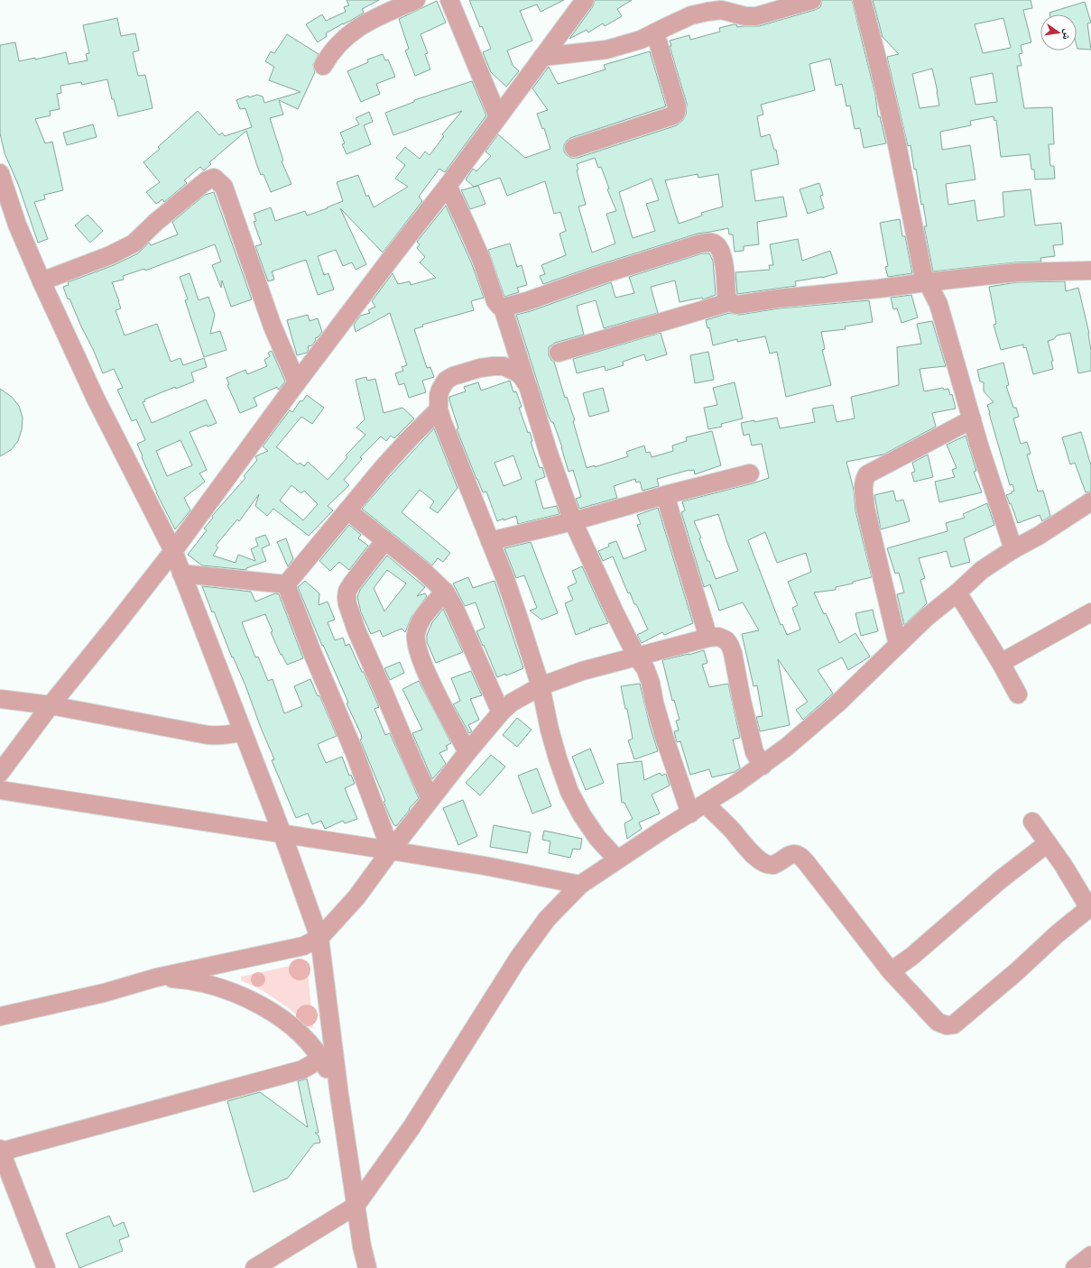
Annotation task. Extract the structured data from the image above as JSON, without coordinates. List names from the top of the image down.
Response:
{
  "north": "right"
}
